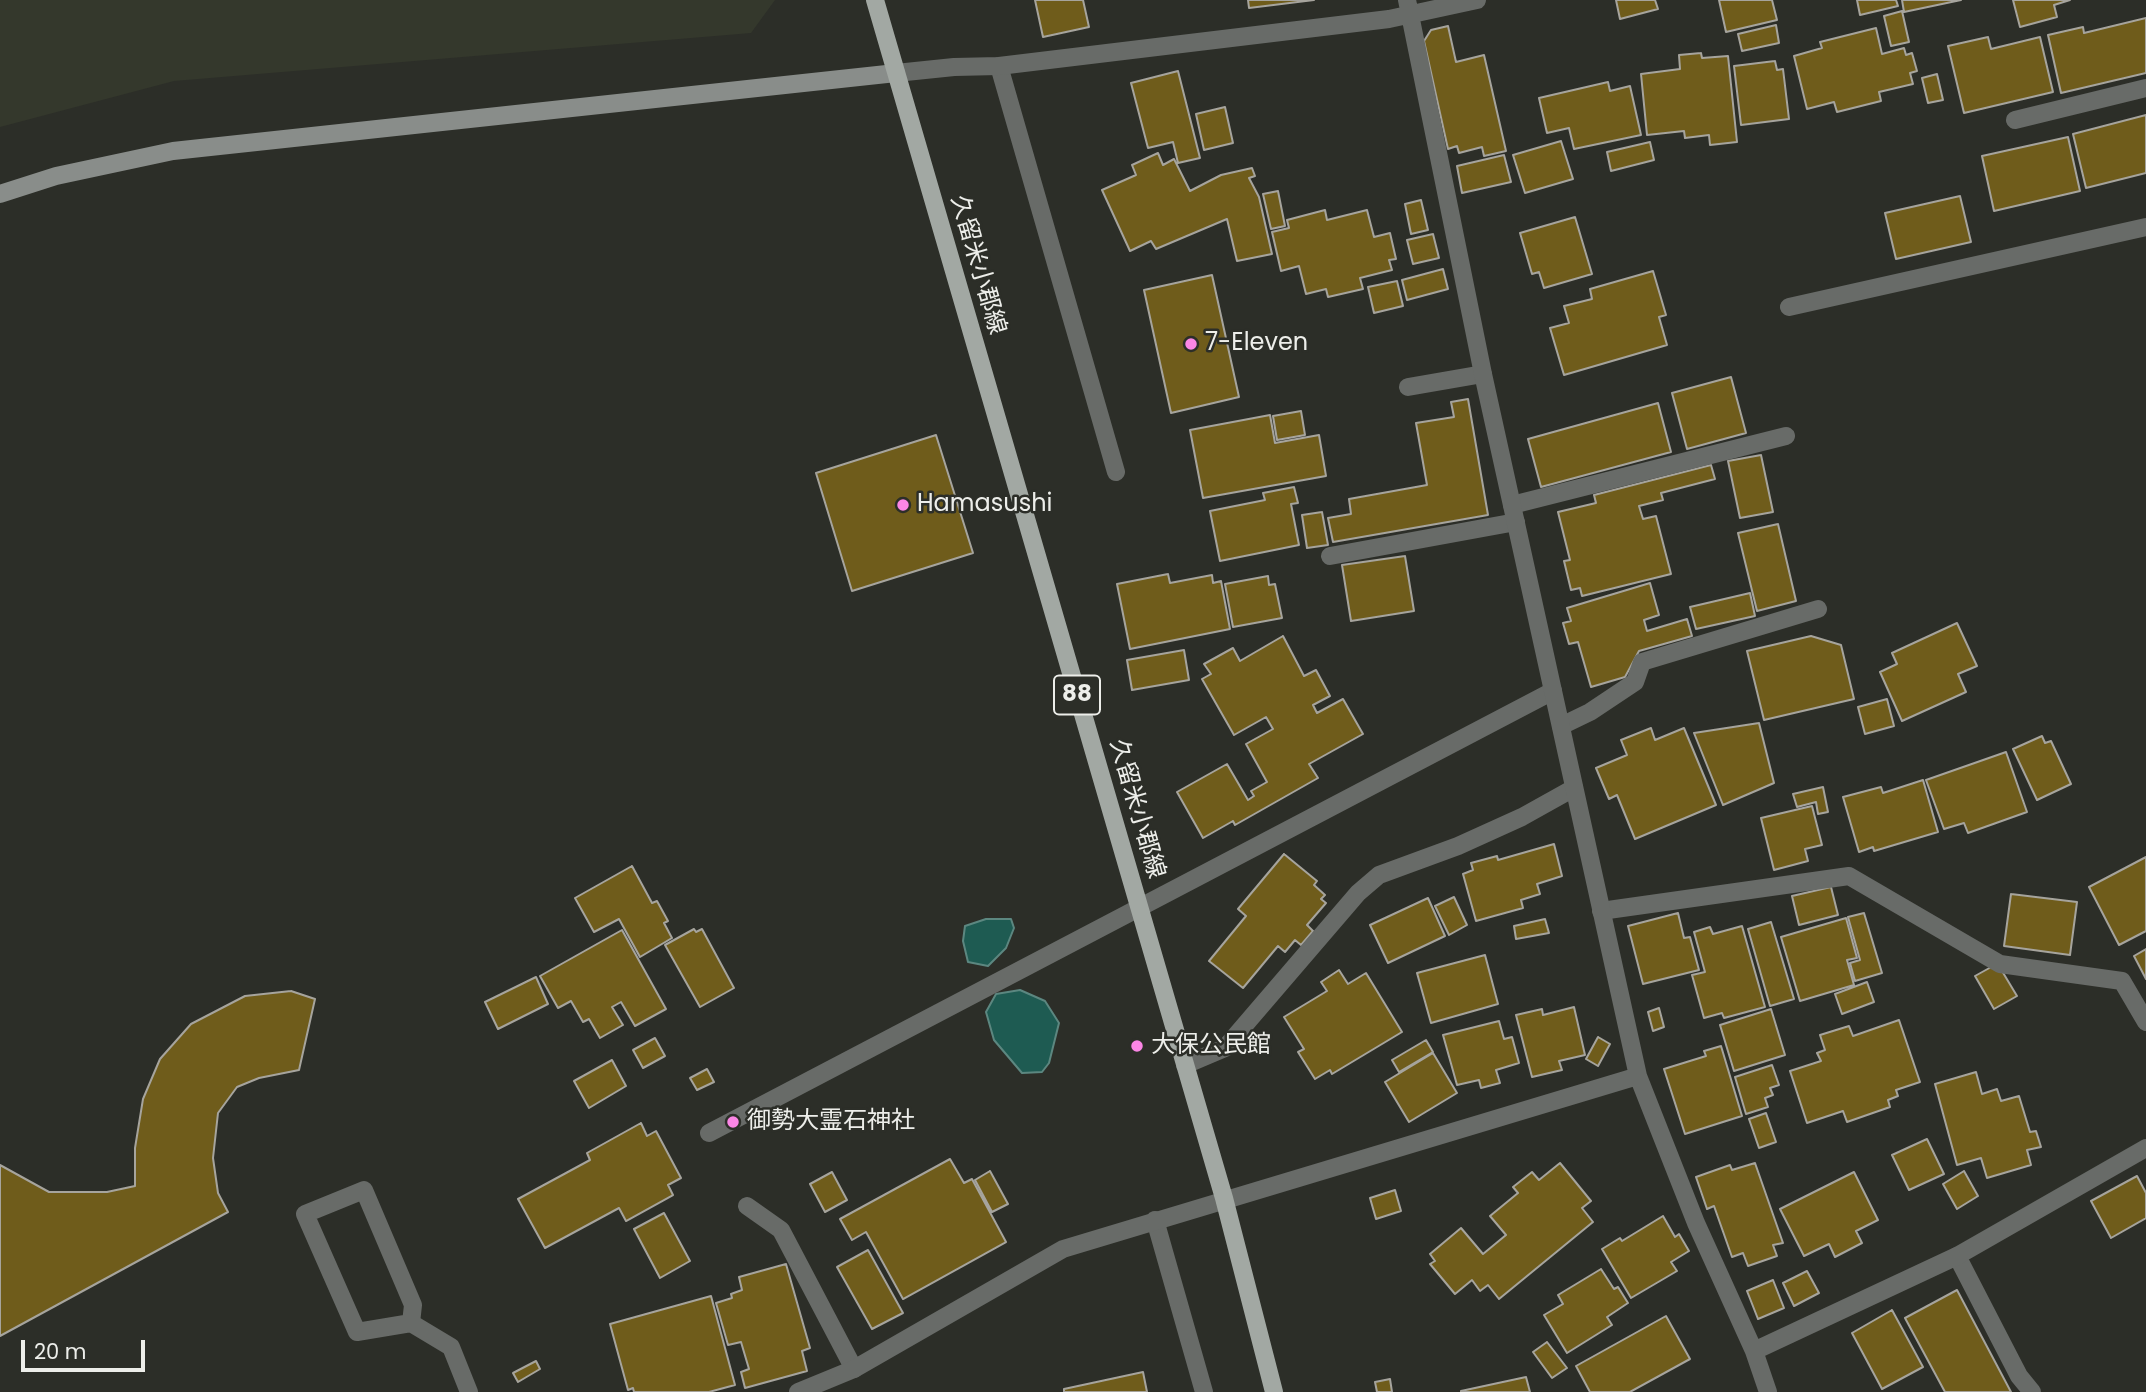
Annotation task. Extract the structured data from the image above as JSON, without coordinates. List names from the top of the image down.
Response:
{
  "streets": {
    "main road": ["久留米小郡線", "88"]
  },
  "places": [
    "7-Eleven",
    "Hamasushi",
    "大保公民館",
    "御勢大霊石神社"
  ],
  "scale_bar": "20 m"
}
